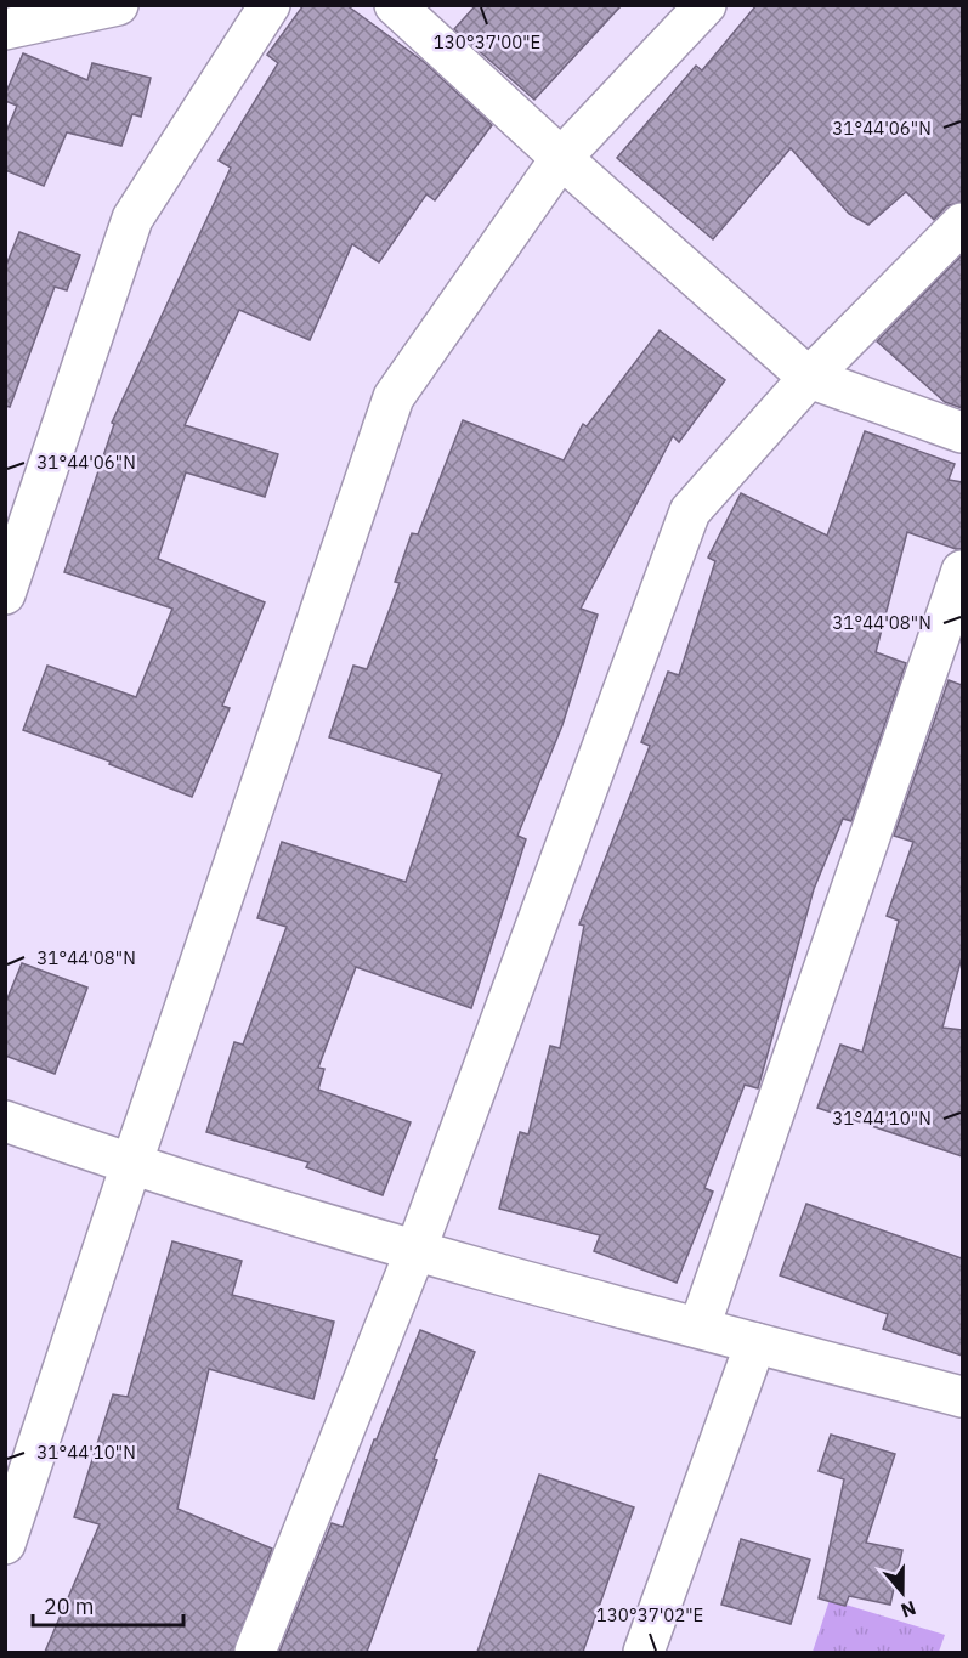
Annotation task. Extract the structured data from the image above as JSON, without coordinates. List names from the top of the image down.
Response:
{
  "scale_bar": "20 m",
  "north": "bottom",
  "coordinates": [
    "130°37'00\"E",
    "31°44'06\"N",
    "31°44'08\"N",
    "31°44'10\"N",
    "130°37'02\"E"
  ]
}
